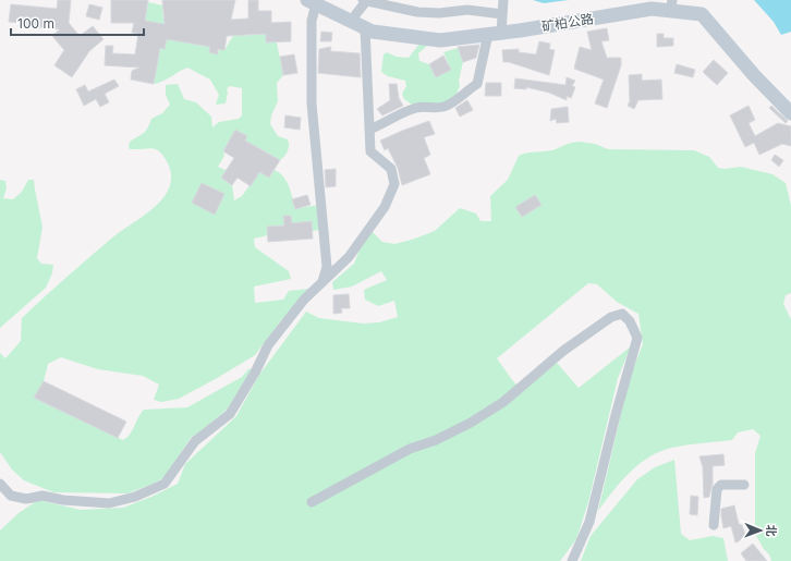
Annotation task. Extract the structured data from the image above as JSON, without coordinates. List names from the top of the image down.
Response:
{
  "streets": {
    "street": ["矿柏公路"]
  },
  "scale_bar": "100 m",
  "north": "right"
}
